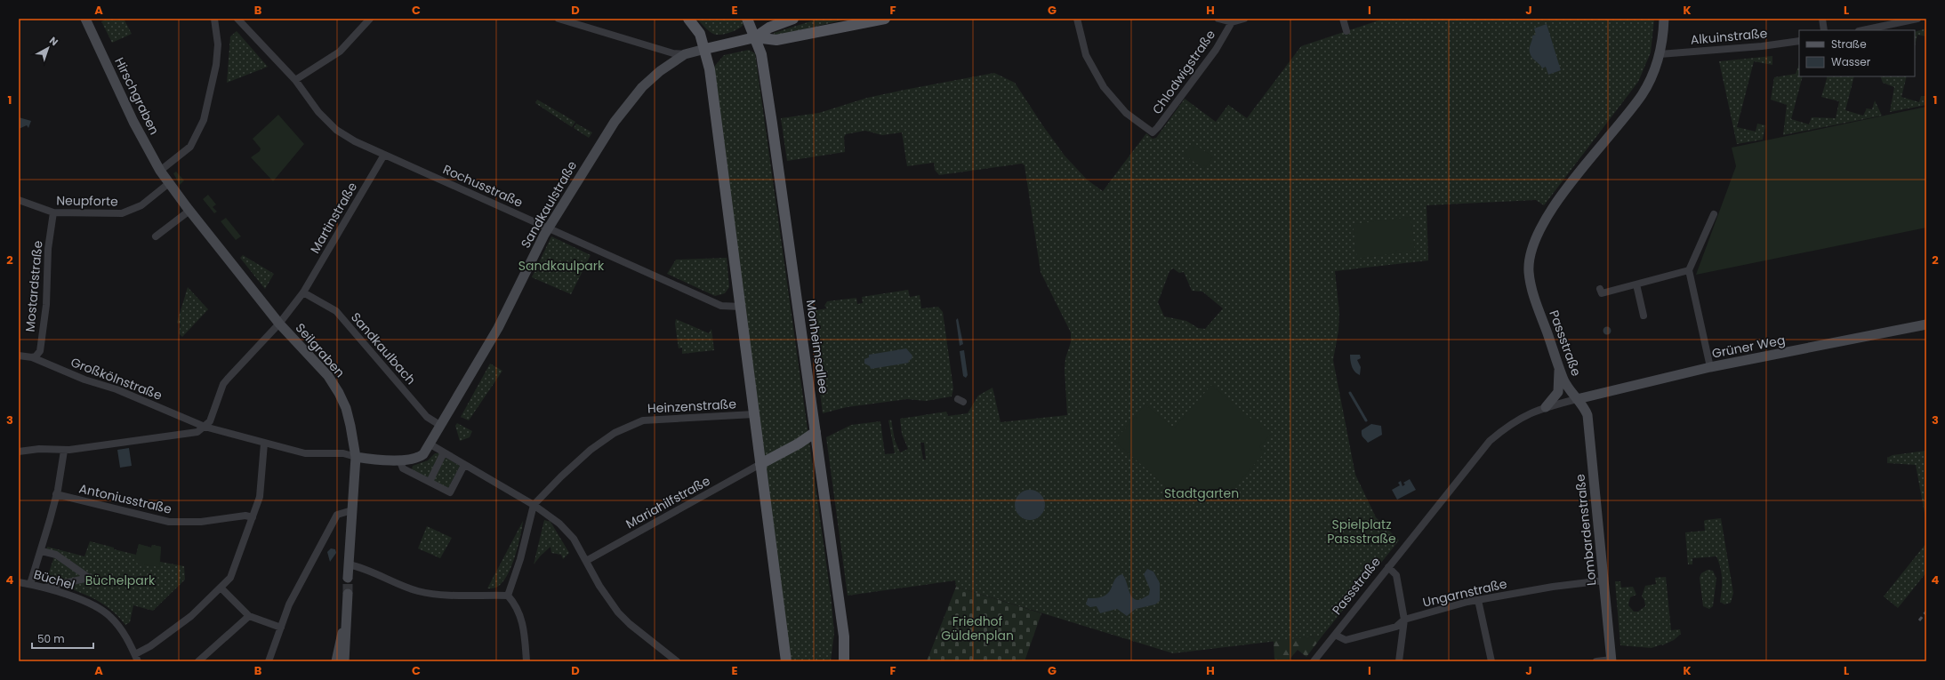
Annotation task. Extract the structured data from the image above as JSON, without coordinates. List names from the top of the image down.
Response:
{
  "streets": {
    "main road": ["Monheimsallee"],
    "street": [
      "Alkuinstraße",
      "Chlodwigstraße",
      "Hirschgraben",
      "Rochusstraße",
      "Neupforte",
      "Sandkaulstraße",
      "Martinstraße",
      "Mostardstraße",
      "Passstraße",
      "Grüner Weg",
      "Sandkaulbach",
      "Seilgraben",
      "Großkölnstraße",
      "Heinzenstraße",
      "Antoniusstraße",
      "Mariahilfstraße",
      "Lombardenstraße",
      "Büchel",
      "Ungarnstraße"
    ]
  },
  "crossings": [
    ["Alkuinstraße", "Passstraße"],
    ["Hirschgraben", "Neupforte"],
    ["Hirschgraben", "Seilgraben"],
    ["Rochusstraße", "Sandkaulstraße"],
    ["Rochusstraße", "Martinstraße"],
    ["Neupforte", "Mostardstraße"],
    ["Neupforte", "Seilgraben"],
    ["Sandkaulstraße", "Sandkaulbach"],
    ["Sandkaulstraße", "Seilgraben"],
    ["Sandkaulstraße", "Großkölnstraße"],
    ["Martinstraße", "Sandkaulbach"],
    ["Martinstraße", "Seilgraben"],
    ["Mostardstraße", "Großkölnstraße"],
    ["Passstraße", "Grüner Weg"],
    ["Passstraße", "Lombardenstraße"],
    ["Passstraße", "Ungarnstraße"],
    ["Grüner Weg", "Lombardenstraße"],
    ["Sandkaulbach", "Seilgraben"],
    ["Seilgraben", "Großkölnstraße"],
    ["Lombardenstraße", "Ungarnstraße"]
  ],
  "parks": [
    "Sandkaulpark",
    "Stadtgarten",
    "Spielplatz Passstraße",
    "Büchelpark",
    "Friedhof Güldenplan"
  ],
  "legend": ["Straße", "Wasser"],
  "scale_bar": "50 m",
  "north": "top right",
  "grid": {
    "columns": [
      "A",
      "B",
      "C",
      "D",
      "E",
      "F",
      "G",
      "H",
      "I",
      "J",
      "K",
      "L"
    ],
    "rows": [
      "1",
      "2",
      "3",
      "4"
    ]
  }
}
